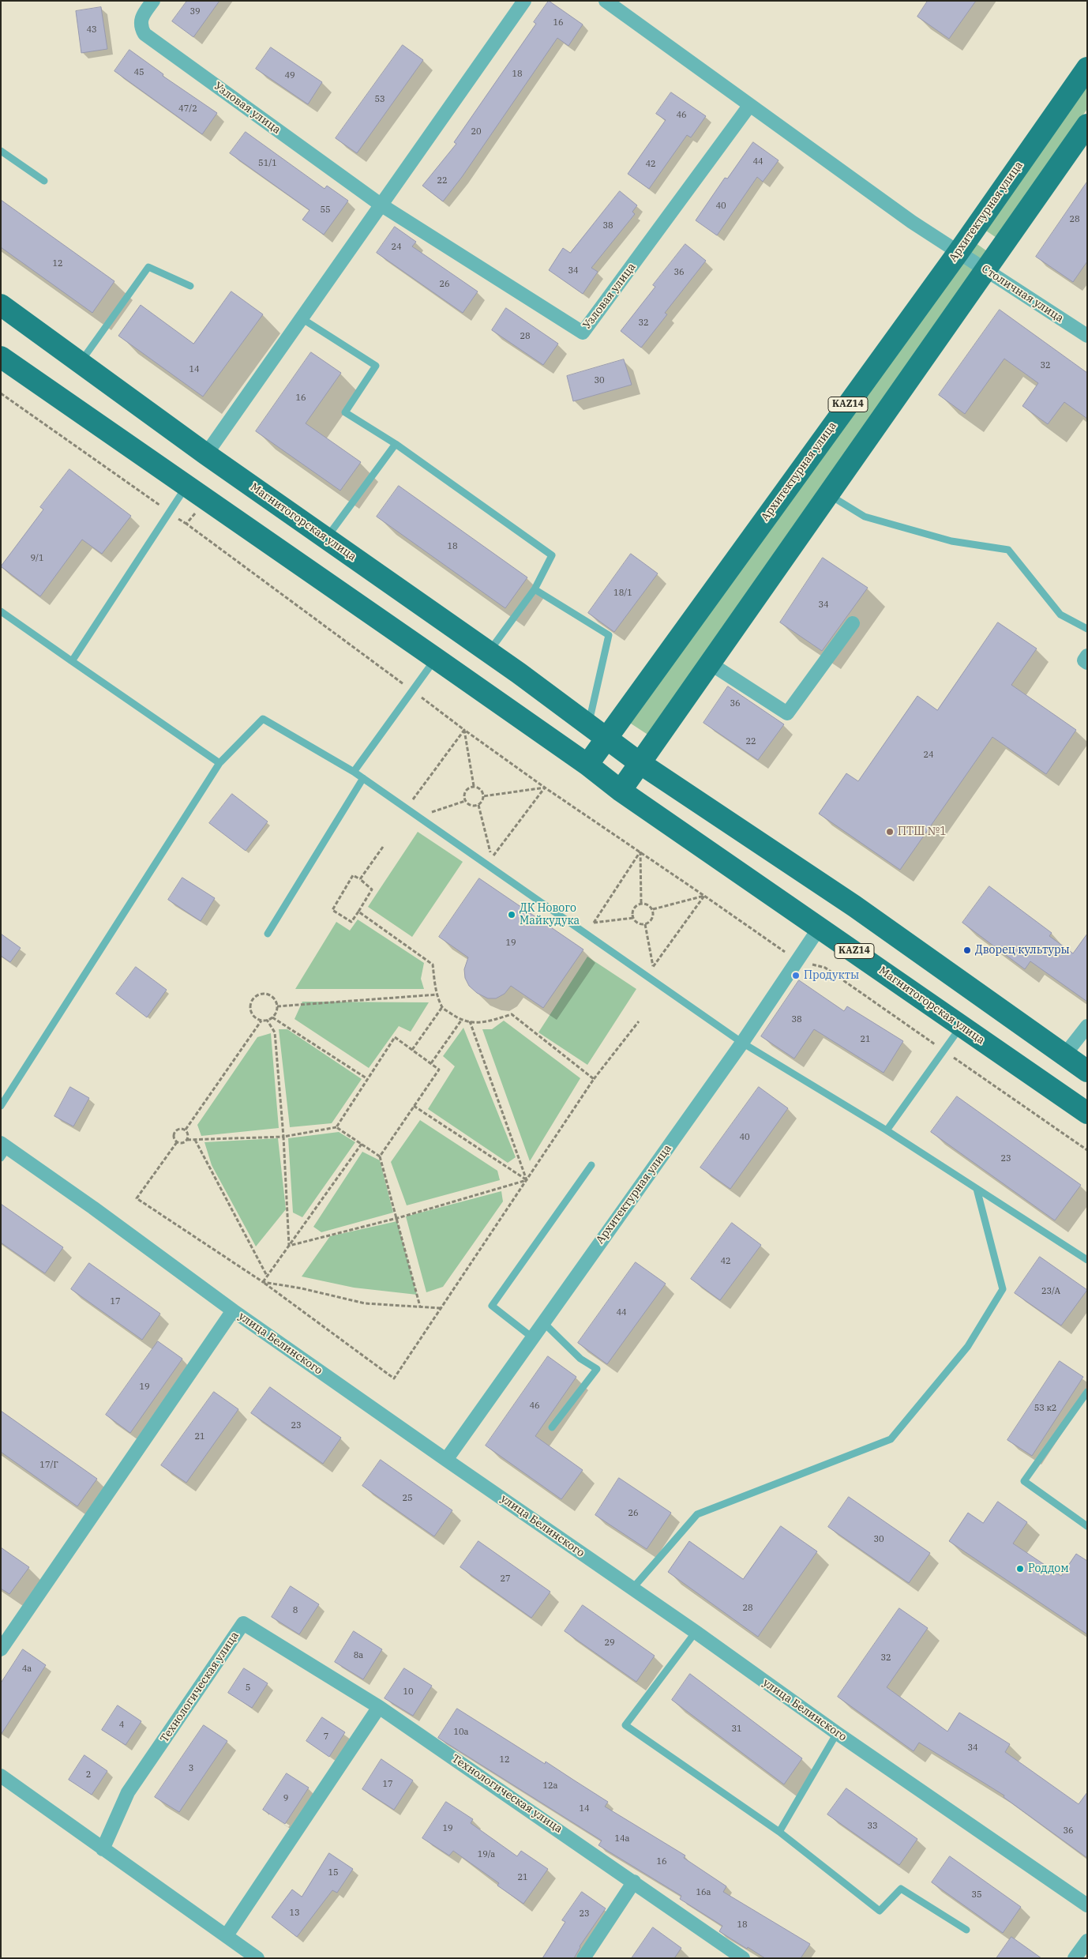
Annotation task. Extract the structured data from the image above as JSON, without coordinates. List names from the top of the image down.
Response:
{
  "streets": {
    "main road": ["Архитектурная улица", "KAZ14", "Магнитогорская улица"],
    "street": [
      "Узловая улица",
      "Столичная улица",
      "улица Белинского",
      "Технологическая улица"
    ]
  },
  "crossings": [
    ["Архитектурная улица", "Столичная улица"],
    ["Архитектурная улица", "Магнитогорская улица"],
    ["Архитектурная улица", "улица Белинского"],
    ["Столичная улица", "KAZ14"],
    ["KAZ14", "Магнитогорская улица"]
  ],
  "places": [
    "ПТШ №1",
    "ДК Нового Майкудука",
    "Дворец культуры",
    "Продукты",
    "Роддом"
  ],
  "house_numbers": [
    "39",
    "16",
    "43",
    "45",
    "18",
    "49",
    "53",
    "47/2",
    "46",
    "20",
    "44",
    "51/1",
    "42",
    "22",
    "40",
    "55",
    "28",
    "38",
    "24",
    "12",
    "34",
    "36",
    "26",
    "32",
    "28",
    "32",
    "14",
    "30",
    "16",
    "18",
    "9/1",
    "18/1",
    "34",
    "36",
    "22",
    "24",
    "19",
    "38",
    "21",
    "40",
    "23",
    "42",
    "23/А",
    "17",
    "44",
    "19",
    "46",
    "53 к2",
    "23",
    "21",
    "17/Г",
    "25",
    "26",
    "30",
    "27",
    "28",
    "8",
    "29",
    "8а",
    "32",
    "4а",
    "5",
    "10",
    "4",
    "31",
    "10а",
    "7",
    "34",
    "12",
    "3",
    "2",
    "17",
    "12а",
    "9",
    "14",
    "33",
    "19",
    "36",
    "14а",
    "19/a",
    "16",
    "15",
    "21",
    "16а",
    "35",
    "13",
    "23",
    "18"
  ]
}
